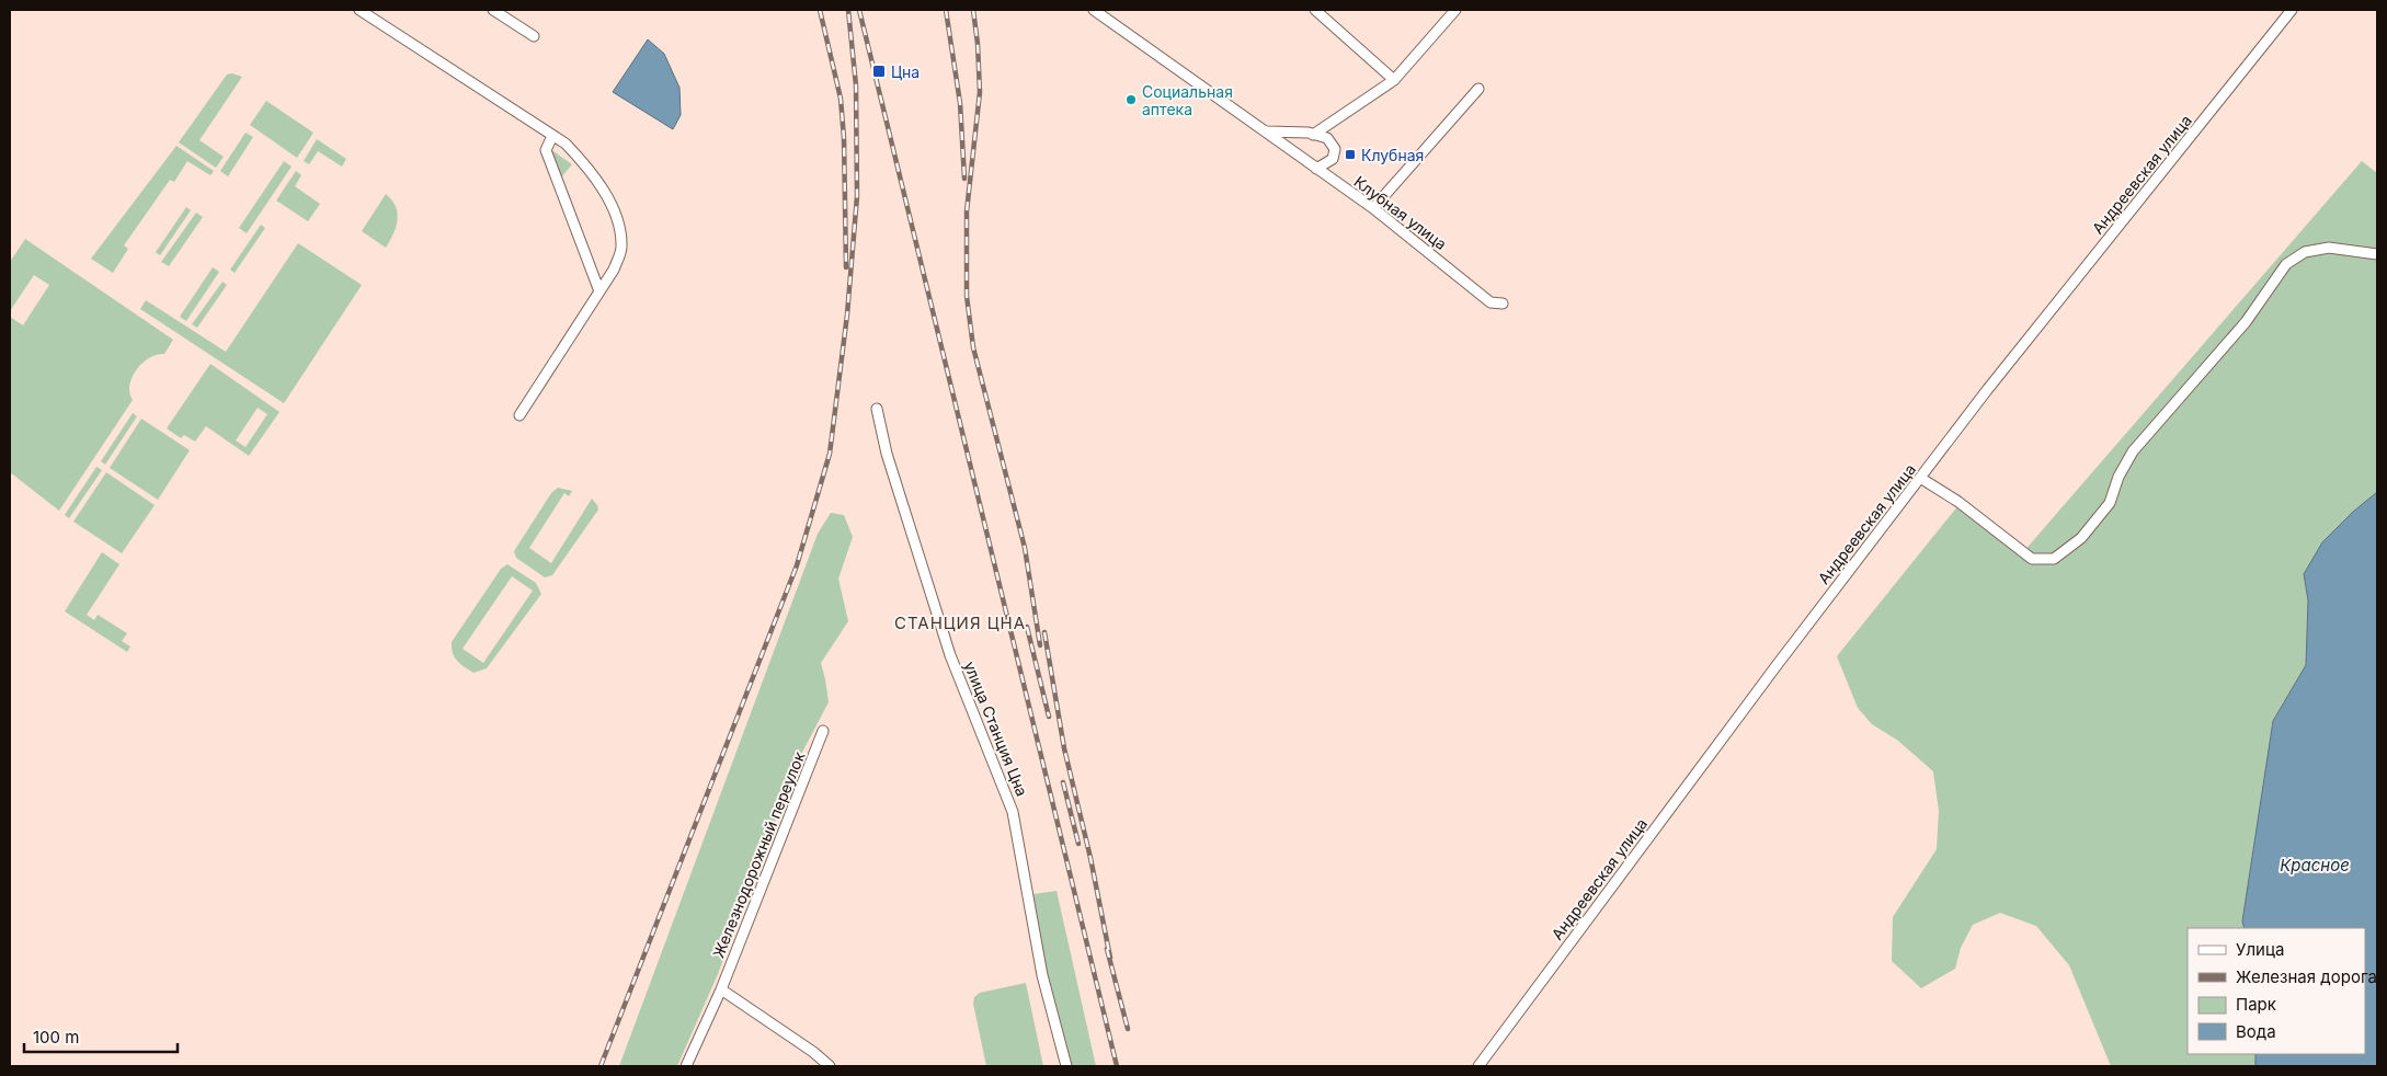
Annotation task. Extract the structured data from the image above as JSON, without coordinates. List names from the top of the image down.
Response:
{
  "streets": {
    "street": [
      "Андреевская улица",
      "Клубная улица",
      "улица Станция Цна",
      "Железнодорожный переулок"
    ]
  },
  "districts": ["СТАНЦИЯ ЦНА"],
  "water": ["Красное"],
  "places": {
    "transit": ["Цна", "Клубная"],
    "other": ["Социальная аптека"]
  },
  "legend": [
    "Улица",
    "Железная дорога",
    "Парк",
    "Вода"
  ],
  "scale_bar": "100 m"
}
